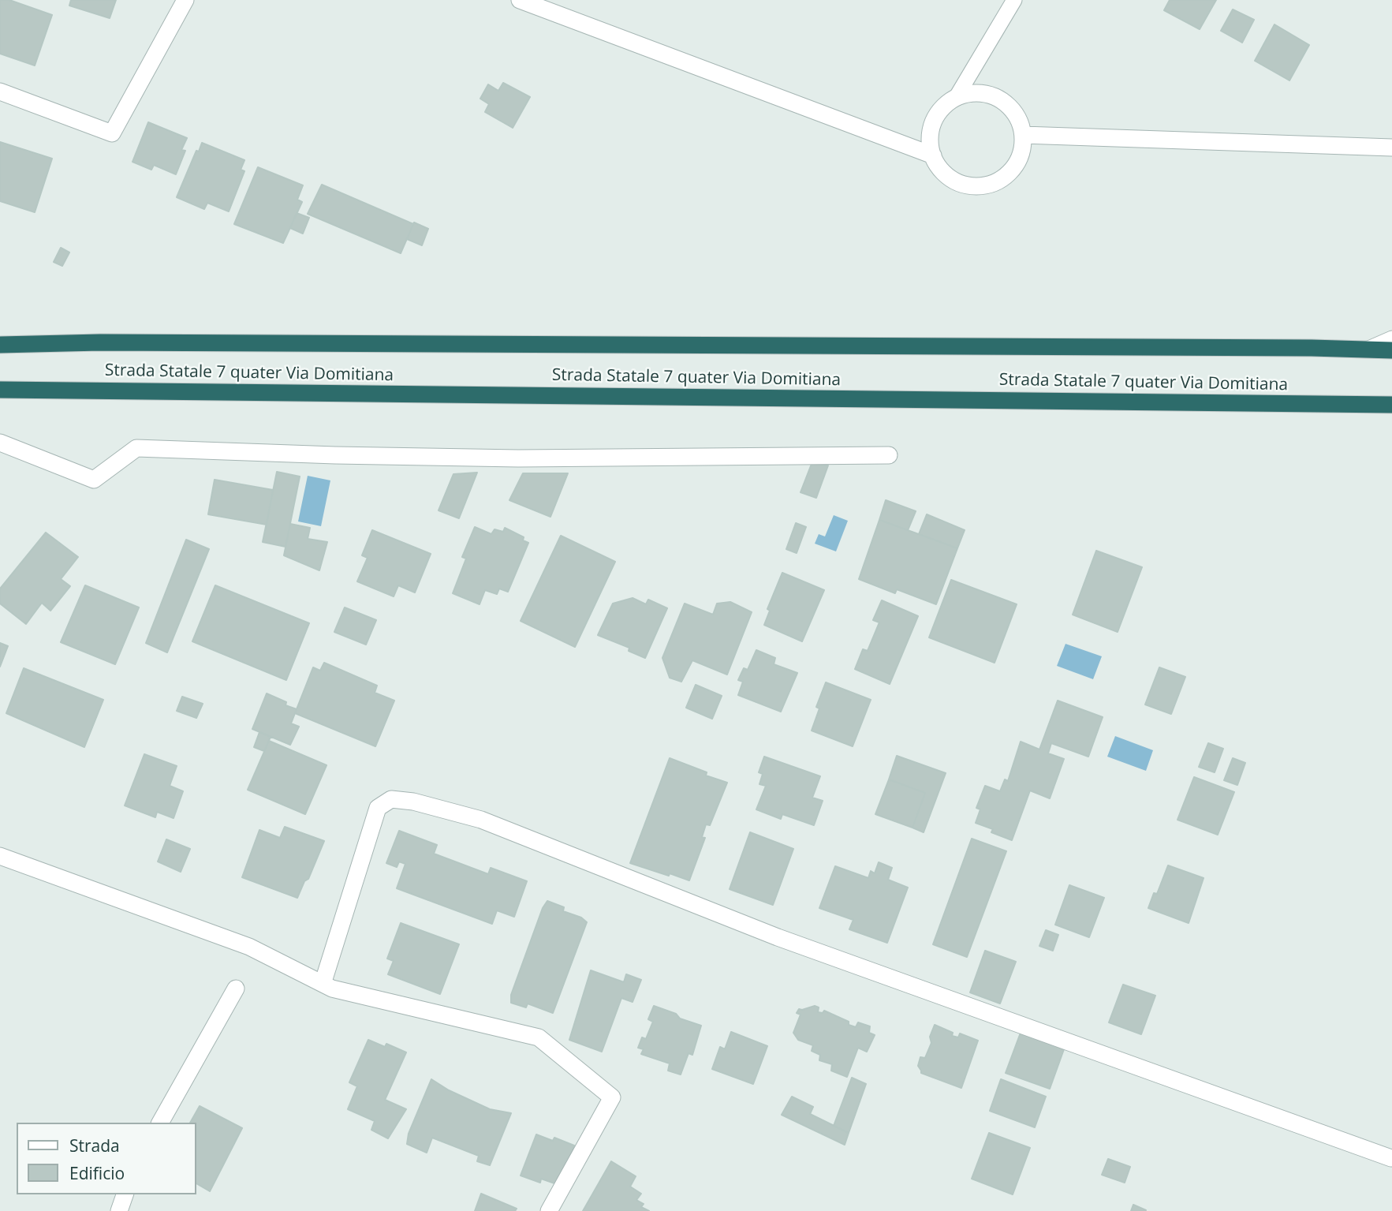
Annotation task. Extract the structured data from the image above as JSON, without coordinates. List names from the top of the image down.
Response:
{
  "streets": {
    "highway": ["Strada Statale 7 quater Via Domitiana"]
  },
  "legend": ["Strada", "Edificio"]
}
